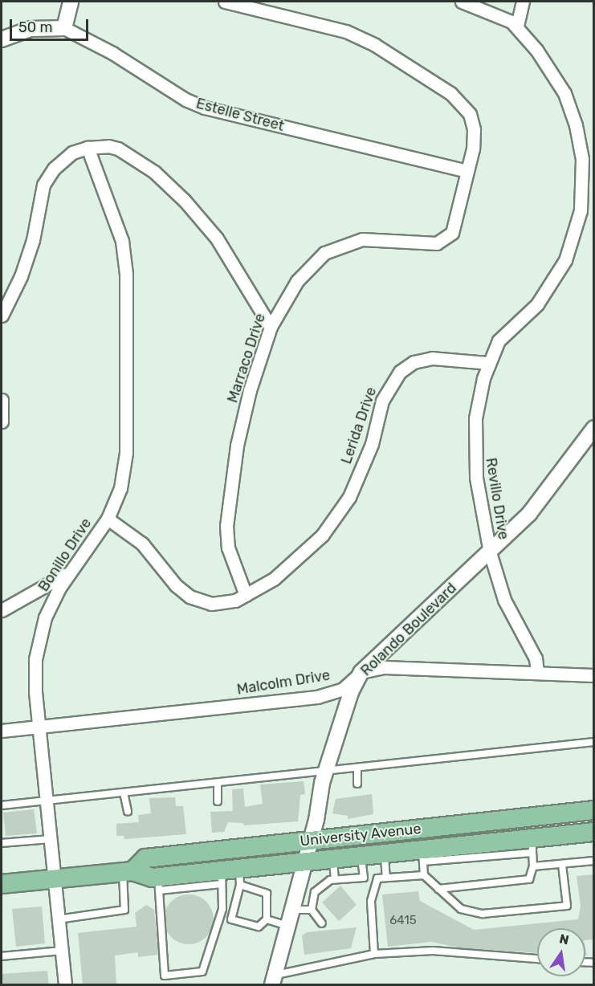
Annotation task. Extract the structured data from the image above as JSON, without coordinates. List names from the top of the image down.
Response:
{
  "streets": {
    "main road": ["University Avenue"],
    "street": [
      "Estelle Street",
      "Marraco Drive",
      "Lerida Drive",
      "Revillo Drive",
      "Bonillo Drive",
      "Rolando Boulevard",
      "Malcolm Drive"
    ]
  },
  "crossings": [
    ["Estelle Street", "Marraco Drive"],
    ["Marraco Drive", "Lerida Drive"],
    ["Lerida Drive", "Revillo Drive"],
    ["Lerida Drive", "Bonillo Drive"],
    ["Revillo Drive", "Rolando Boulevard"],
    ["Bonillo Drive", "Malcolm Drive"],
    ["Bonillo Drive", "University Avenue"],
    ["Rolando Boulevard", "Malcolm Drive"],
    ["Rolando Boulevard", "University Avenue"]
  ],
  "house_numbers": ["6415"],
  "scale_bar": "50 m",
  "north": "top"
}
